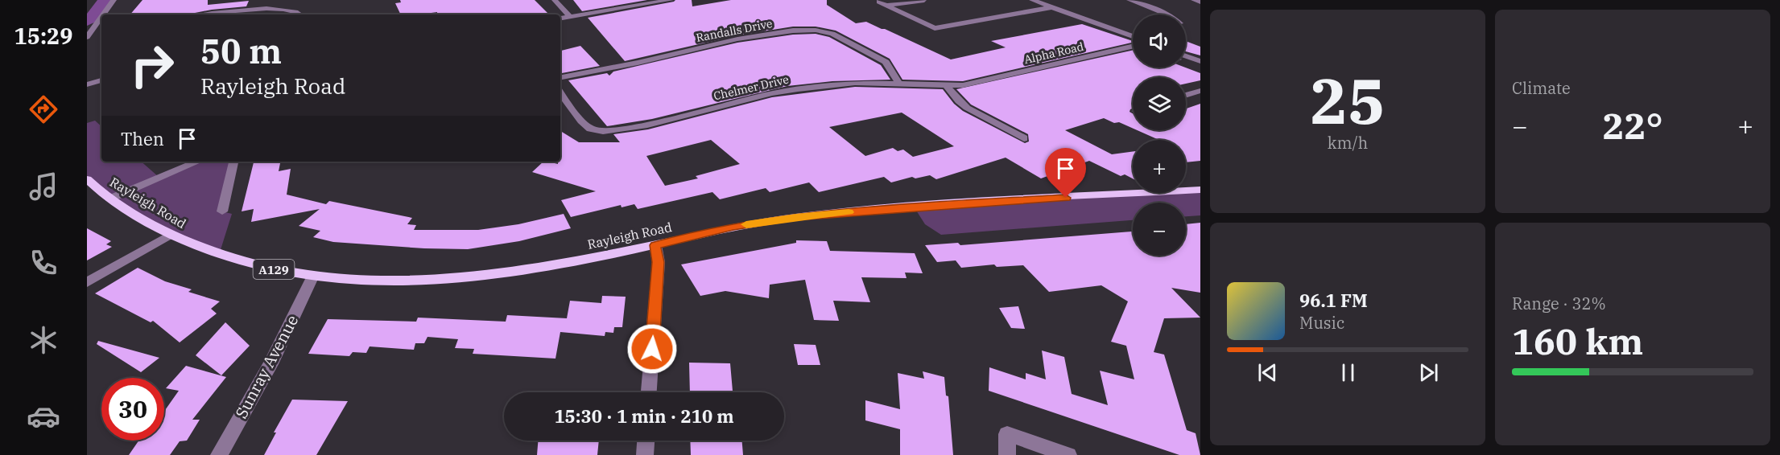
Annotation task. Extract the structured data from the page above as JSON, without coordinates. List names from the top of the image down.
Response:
{
  "streets": {
    "main road": ["Rayleigh Road", "A129"],
    "street": [
      "Randalls Drive",
      "Alpha Road",
      "Chelmer Drive",
      "Sunray Avenue"
    ]
  },
  "crossings": [
    ["Randalls Drive", "Chelmer Drive"],
    ["Alpha Road", "Chelmer Drive"],
    ["Rayleigh Road", "Sunray Avenue"]
  ],
  "page": {
    "tabs": "15:29",
    "tile": [
      ["25", "km/h"],
      "Climate",
      ["Range · 32%", "160 km"]
    ],
    "map_buttons": ["+", "−"],
    "turn": ["50 m", "Rayleigh Road"],
    "heat": ["−", "22°", "+"],
    "then": "Then",
    "song": ["96.1 FM", "Music"],
    "limit": "30",
    "trip": "15:30 · 1 min · 210 m"
  }
}
